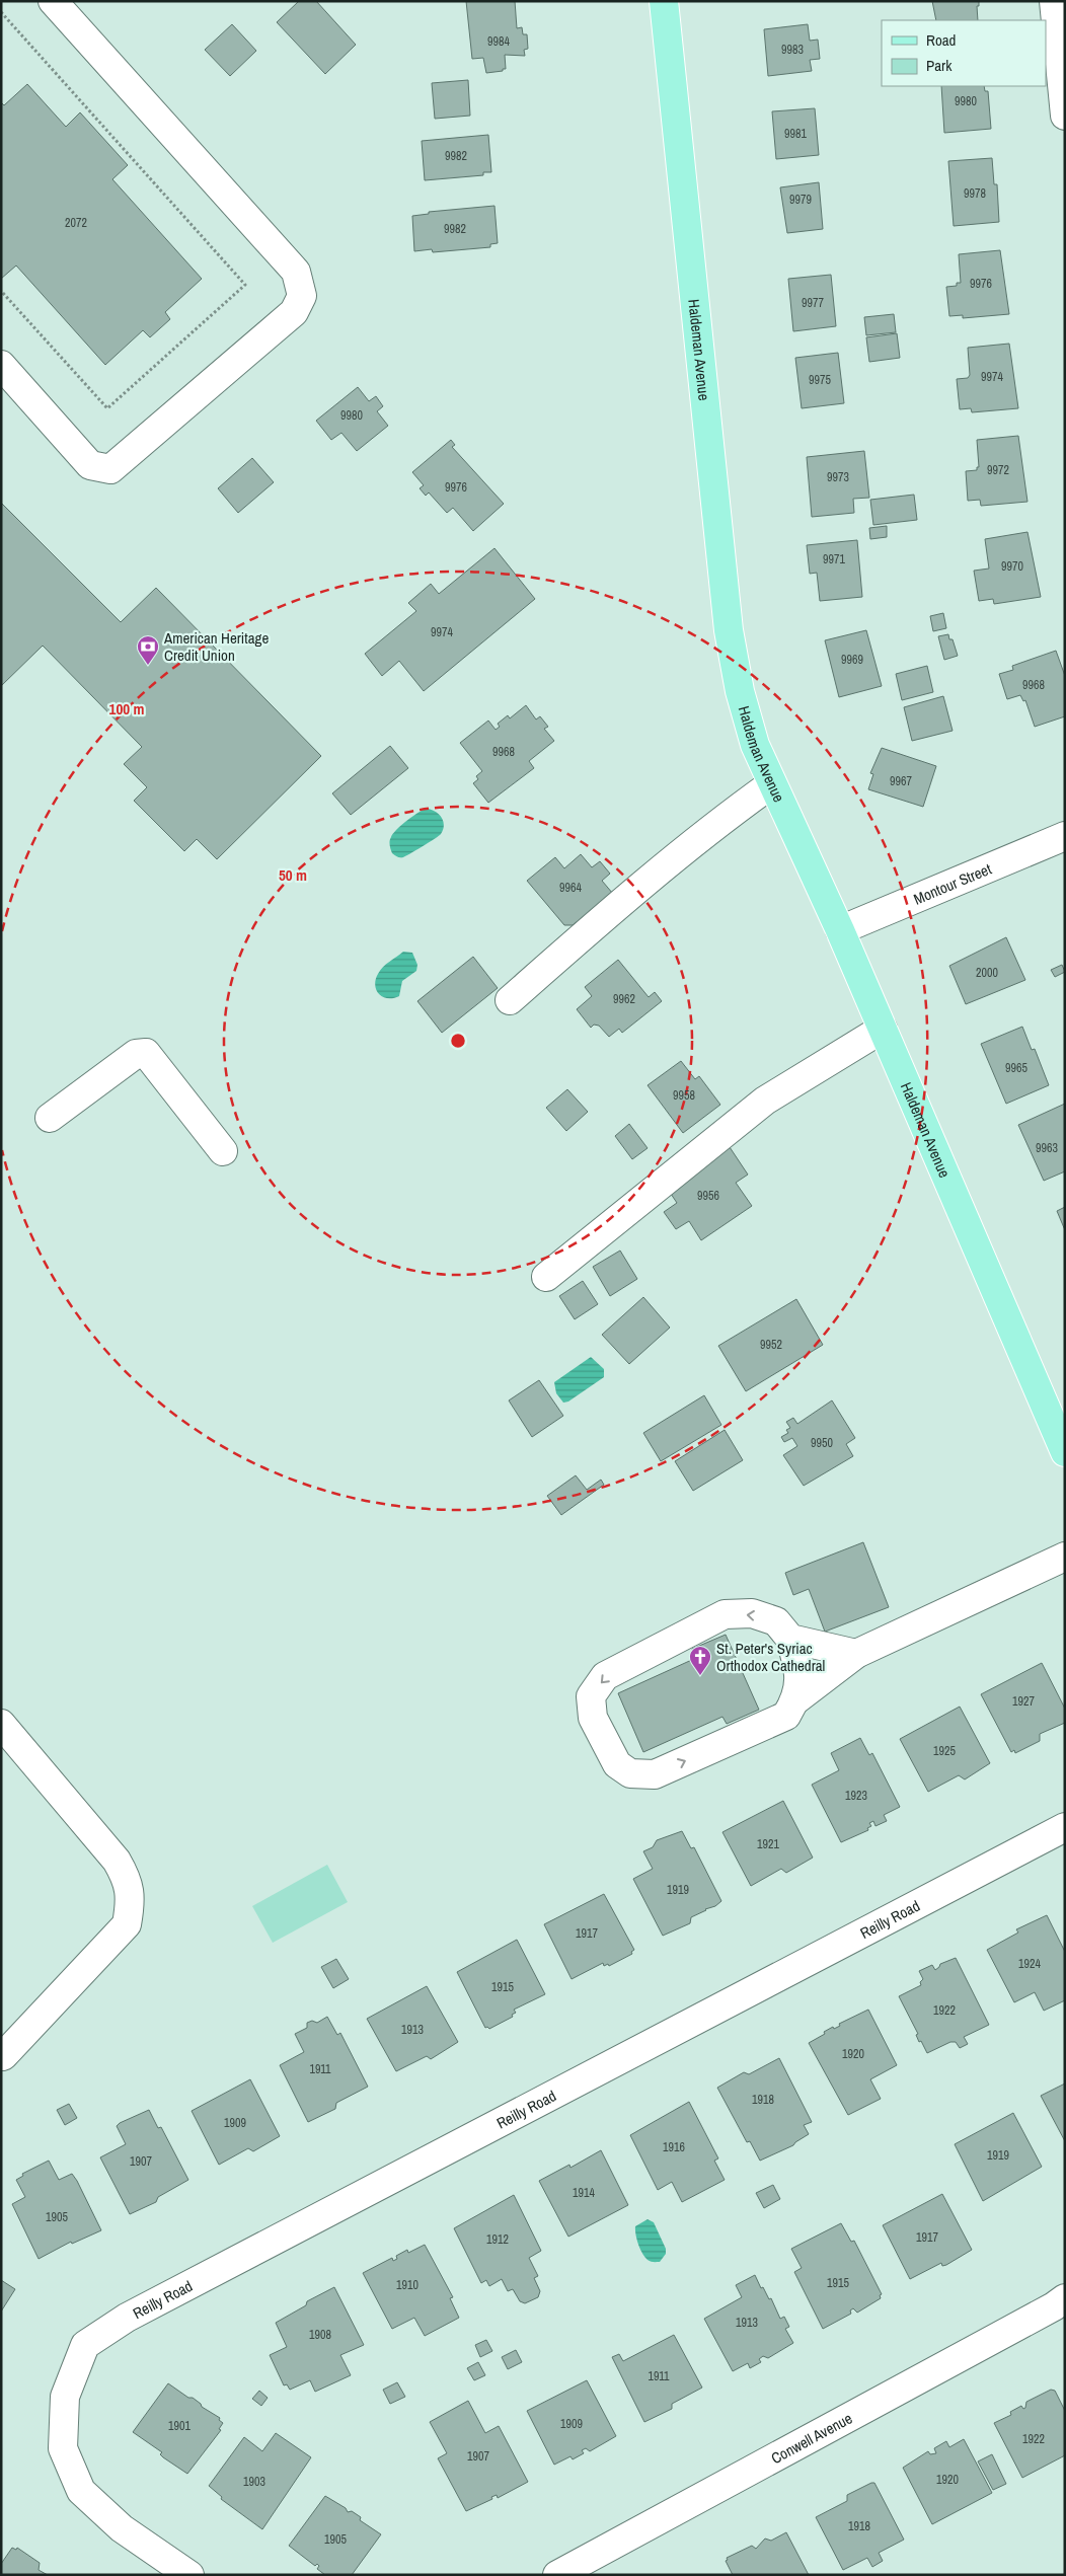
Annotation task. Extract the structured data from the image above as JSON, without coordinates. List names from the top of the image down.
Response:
{
  "streets": {
    "main road": ["Haldeman Avenue"],
    "street": ["Montour Street", "Reilly Road", "Conwell Avenue"]
  },
  "crossings": [
    ["Haldeman Avenue", "Montour Street"]
  ],
  "places": {
    "bank": ["American Heritage Credit Union"],
    "church": ["St. Peter's Syriac Orthodox Cathedral"]
  },
  "house_numbers": [
    "9984",
    "9983",
    "9980",
    "9981",
    "9982",
    "9978",
    "9979",
    "2072",
    "9982",
    "9976",
    "9977",
    "9974",
    "9975",
    "9980",
    "9972",
    "9973",
    "9976",
    "9971",
    "9970",
    "9974",
    "9969",
    "9968",
    "9968",
    "9967",
    "9964",
    "2000",
    "9962",
    "9965",
    "9958",
    "9963",
    "9956",
    "9952",
    "9950",
    "1927",
    "1925",
    "1923",
    "1921",
    "1919",
    "1917",
    "1924",
    "1915",
    "1922",
    "1913",
    "1920",
    "1911",
    "1918",
    "1909",
    "1916",
    "1919",
    "1907",
    "1914",
    "1905",
    "1917",
    "1912",
    "1915",
    "1910",
    "1913",
    "1908",
    "1911",
    "1909",
    "1901",
    "1922",
    "1907",
    "1920",
    "1903",
    "1918",
    "1905"
  ],
  "legend": ["Road", "Park"],
  "rings": ["100 m", "50 m"]
}
